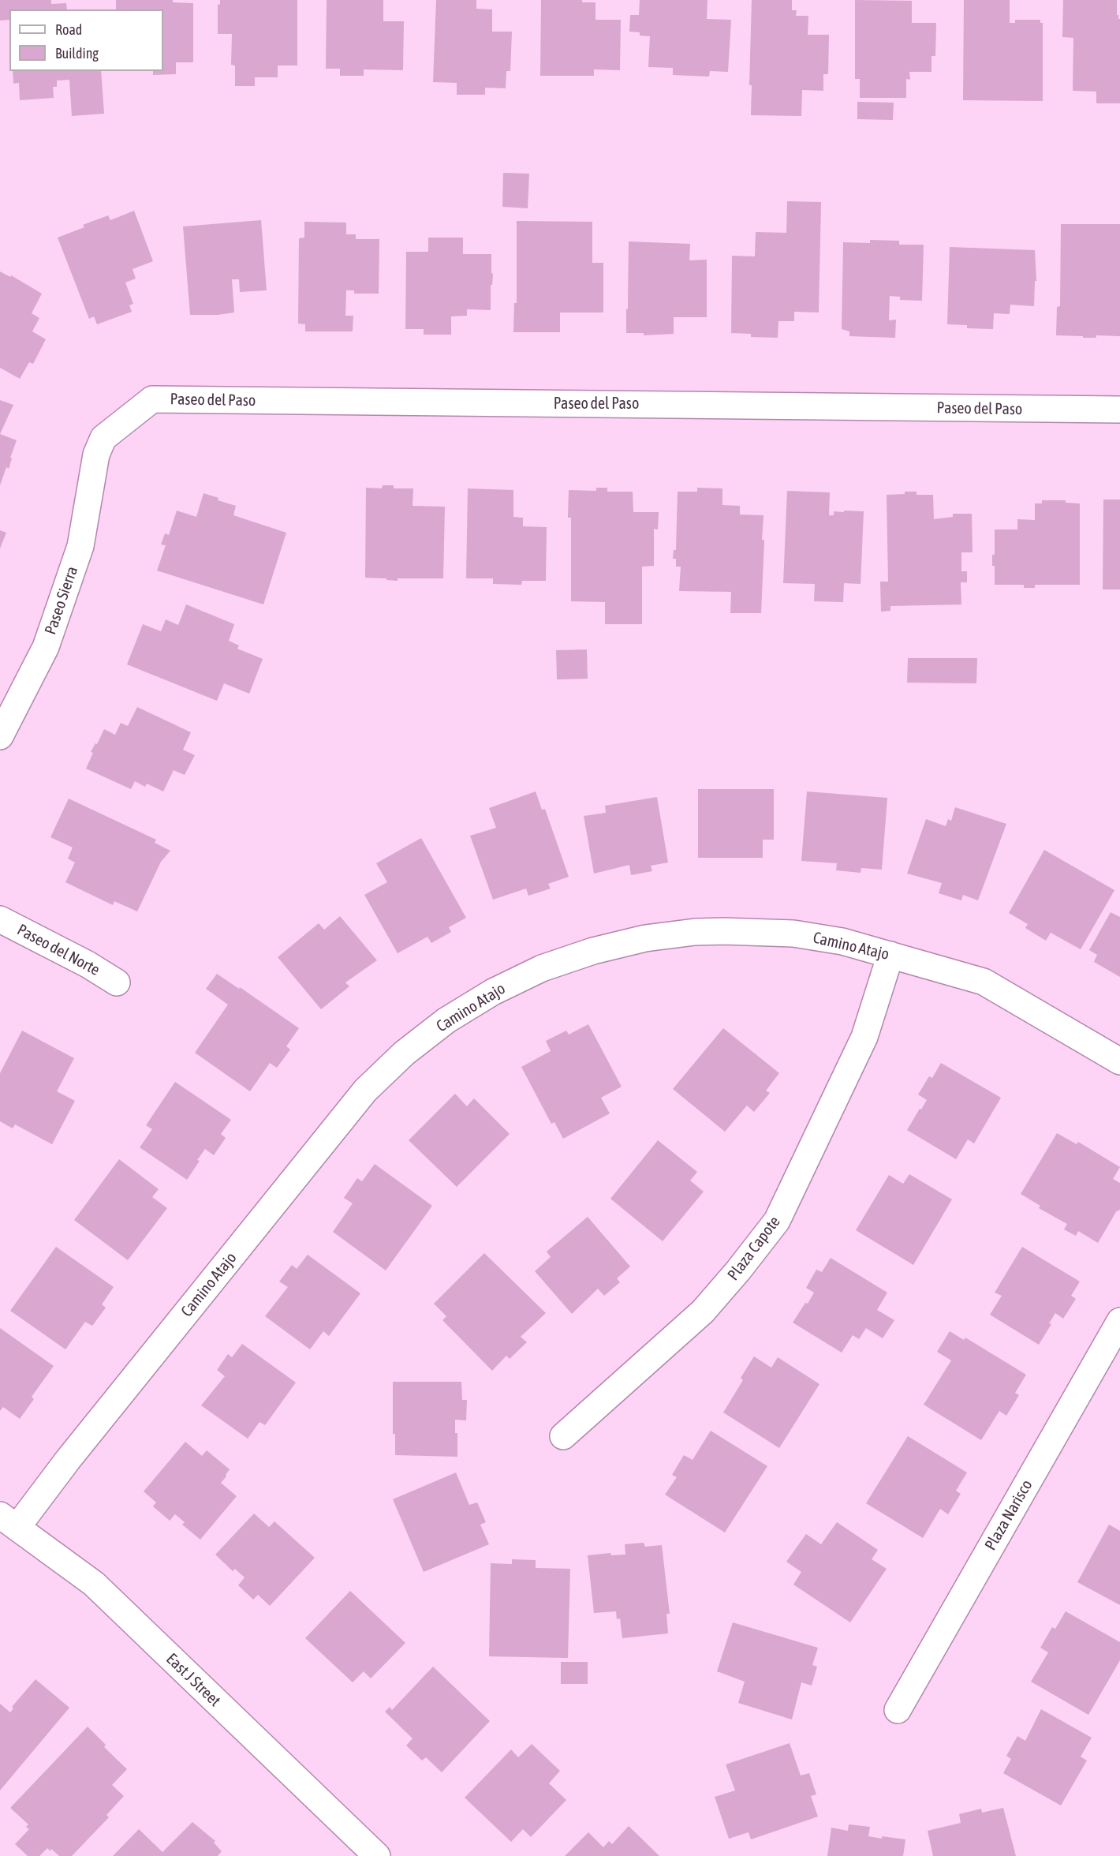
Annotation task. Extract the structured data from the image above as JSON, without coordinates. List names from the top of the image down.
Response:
{
  "streets": {
    "street": [
      "Paseo del Paso",
      "Paseo Sierra",
      "Camino Atajo",
      "Paseo del Norte",
      "Plaza Capote",
      "Plaza Narisco",
      "East J Street"
    ]
  },
  "crossings": [
    ["Paseo del Paso", "Paseo Sierra"],
    ["Camino Atajo", "Plaza Capote"],
    ["Camino Atajo", "East J Street"]
  ],
  "legend": ["Road", "Building"]
}
